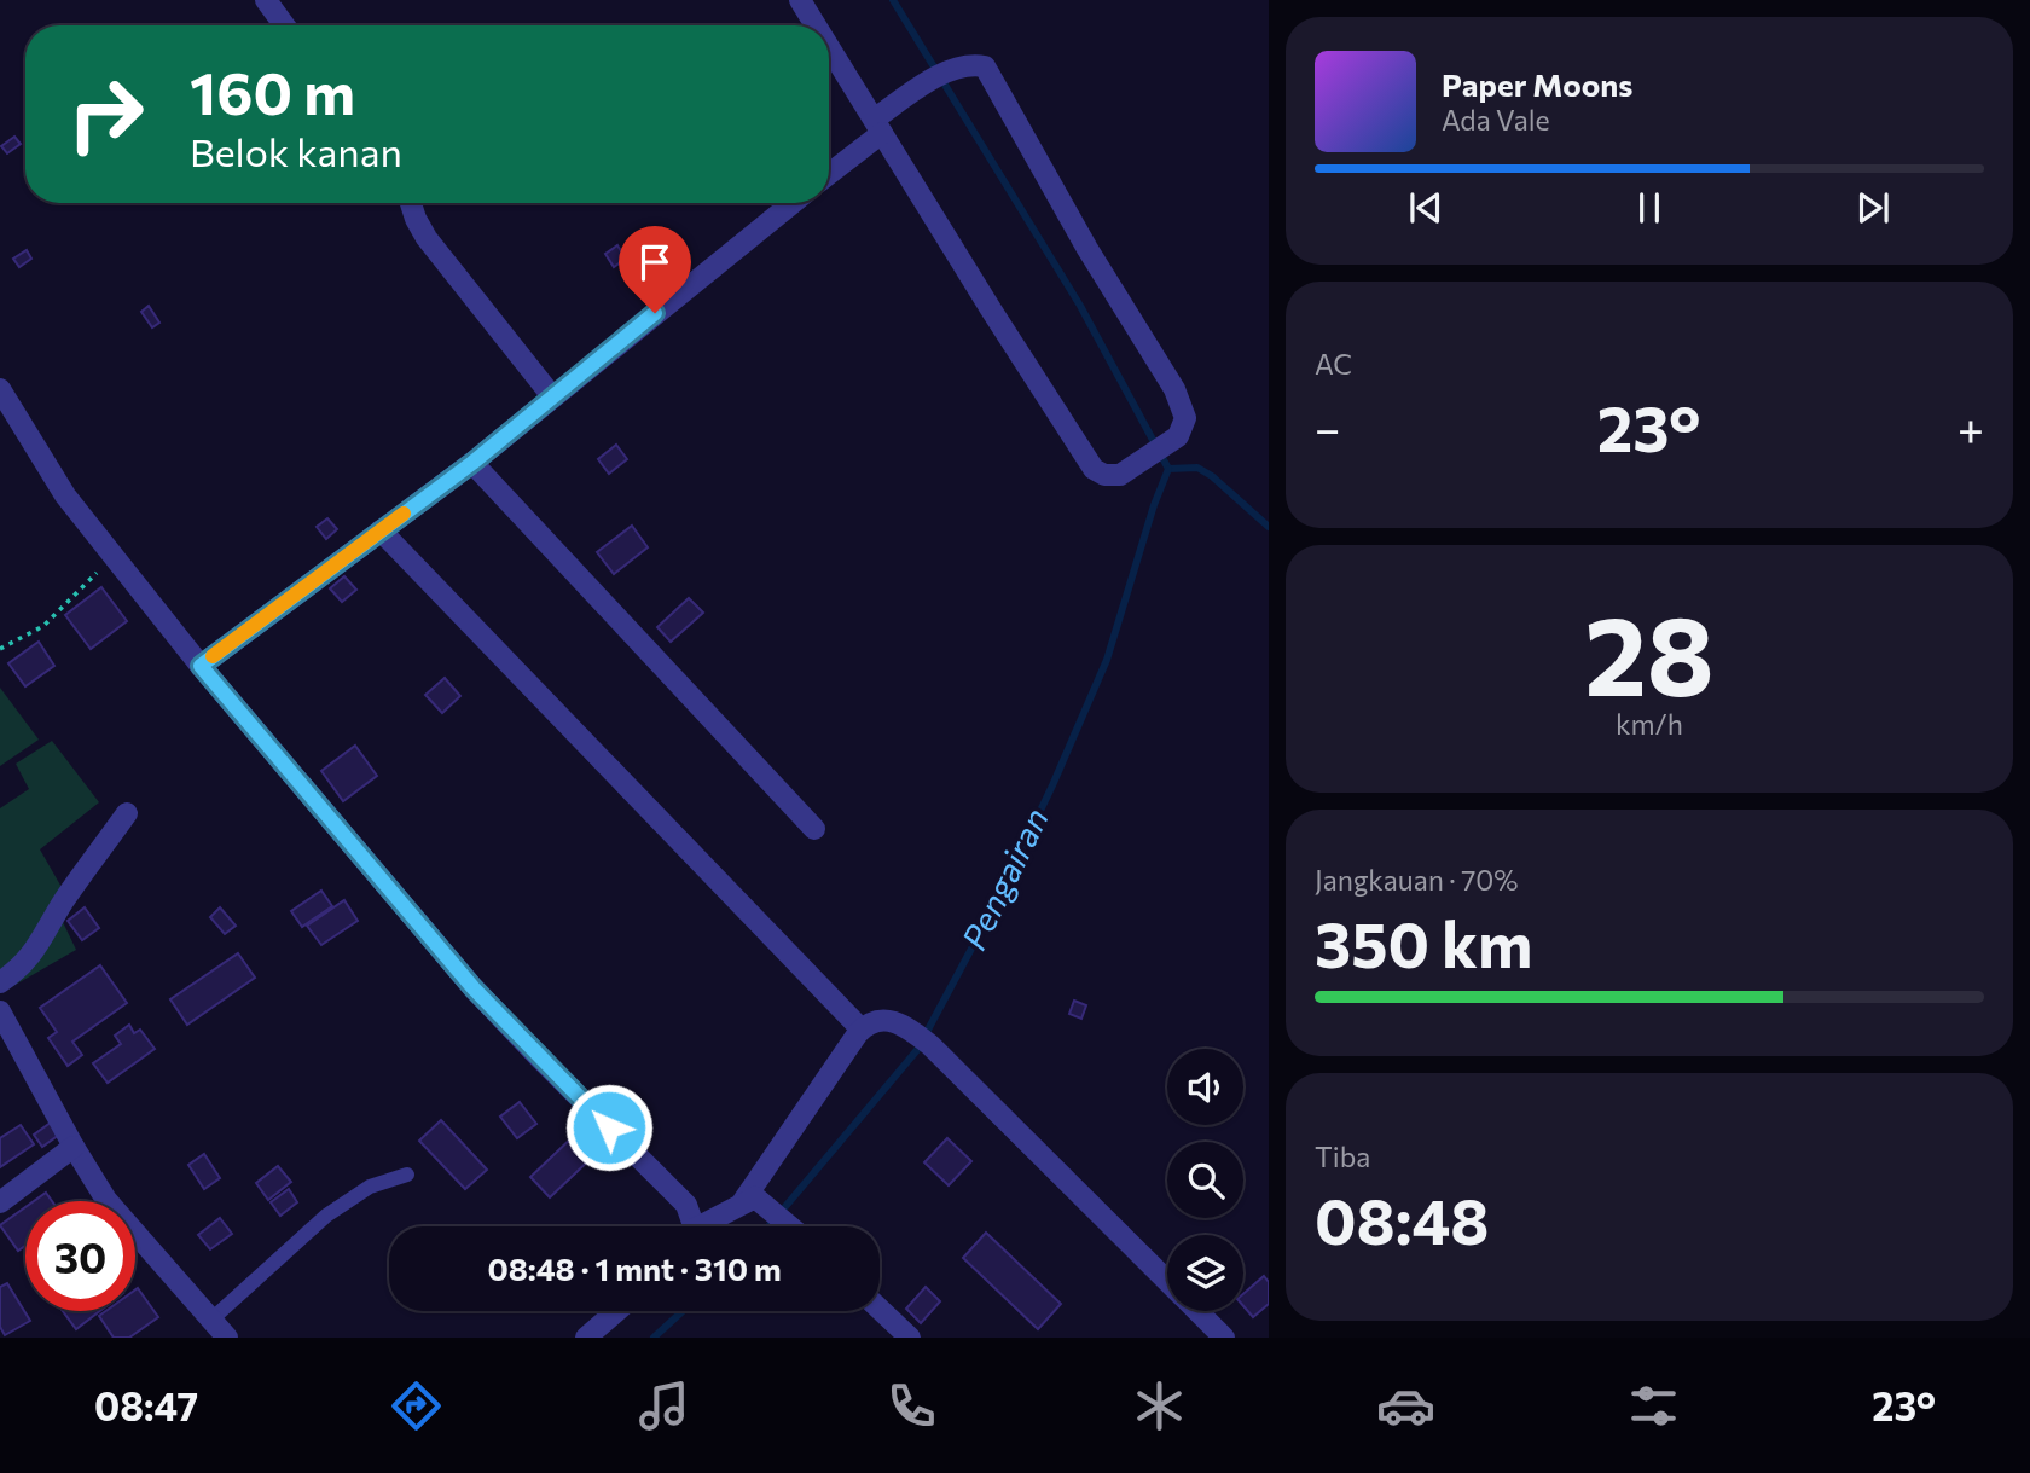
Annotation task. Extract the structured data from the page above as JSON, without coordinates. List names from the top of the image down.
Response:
{
  "water": ["Pengairan"],
  "page": {
    "turn": ["160 m", "Belok kanan"],
    "song": ["Paper Moons", "Ada Vale"],
    "tile": [
      "AC",
      ["28", "km/h"],
      ["Jangkauan · 70%", "350 km"],
      ["Tiba", "08:48"]
    ],
    "heat": ["−", "23°", "+"],
    "limit": "30",
    "trip": "08:48 · 1 mnt · 310 m",
    "tabs": ["08:47", "23°"]
  }
}
